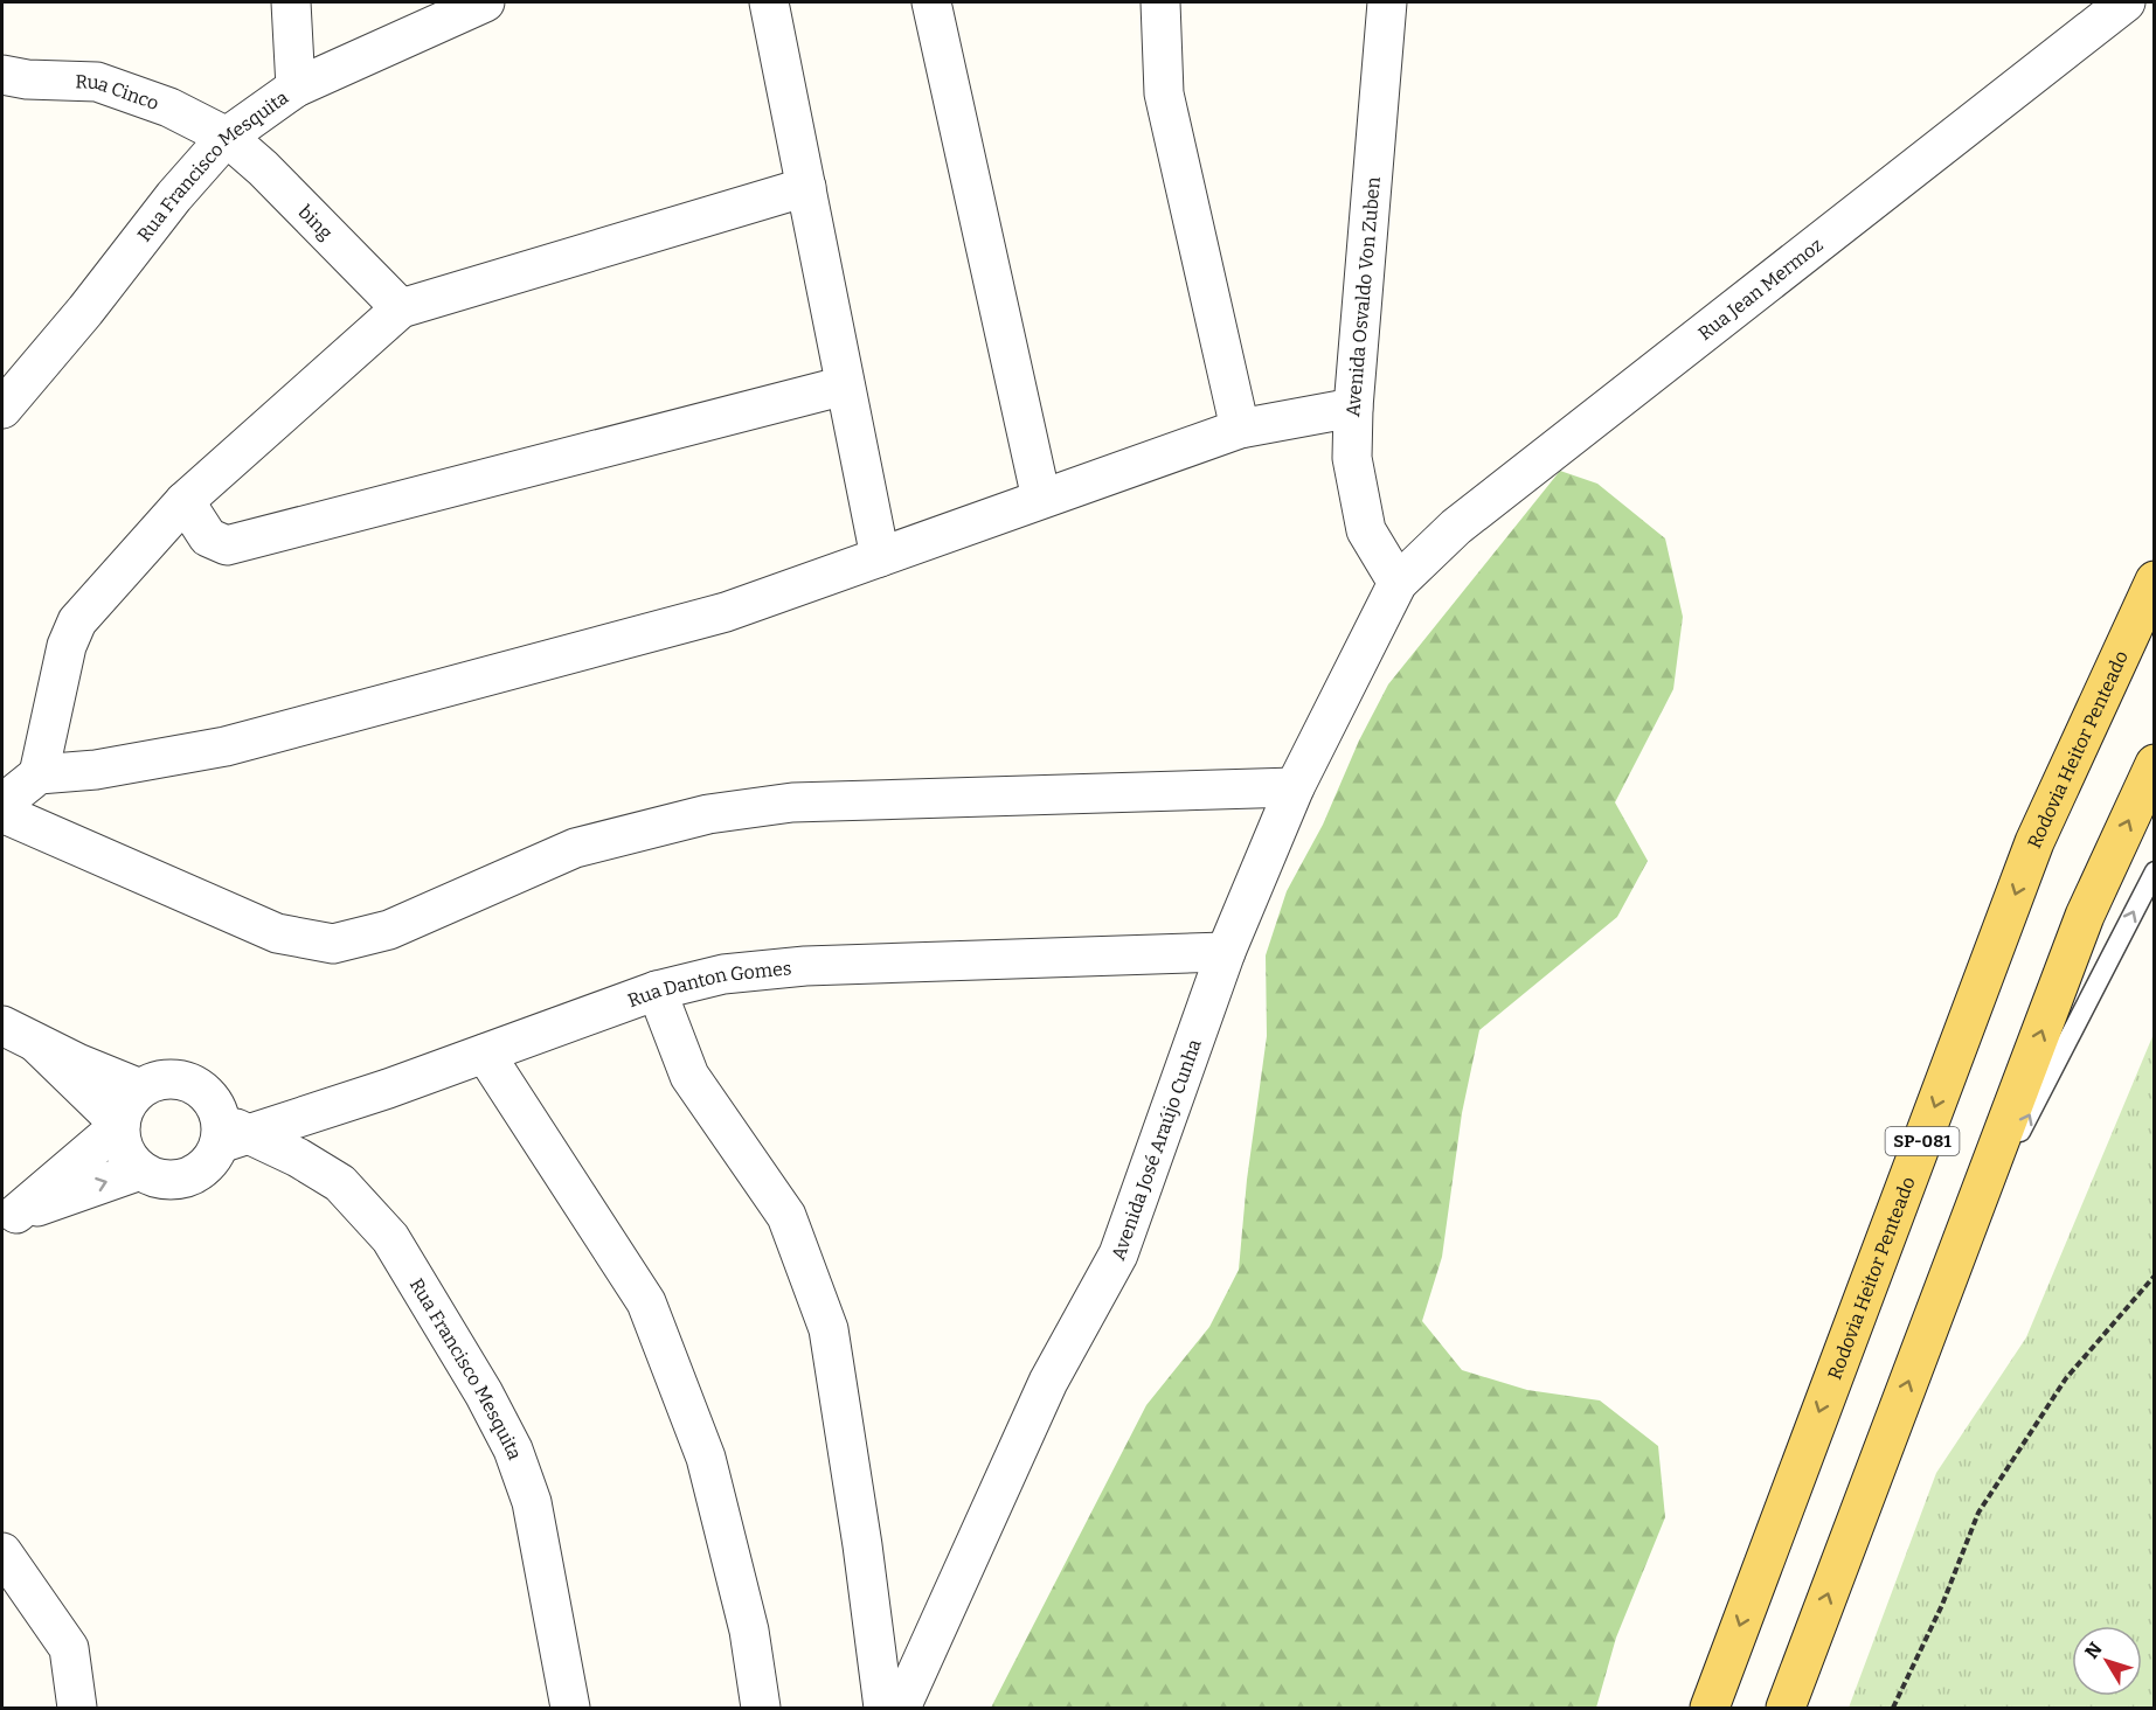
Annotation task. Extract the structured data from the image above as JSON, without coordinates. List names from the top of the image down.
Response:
{
  "streets": {
    "main road": ["Rodovia Heitor Penteado", "SP-081"],
    "street": [
      "Rua Cinco",
      "Rua Francisco Mesquita",
      "bing",
      "Rua Jean Mermoz",
      "Avenida Osvaldo Von Zuben",
      "Rua Danton Gomes",
      "Avenida José Araújo Cunha"
    ]
  },
  "crossings": [
    ["Rua Cinco", "Rua Francisco Mesquita"],
    ["Rua Cinco", "bing"],
    ["Rua Francisco Mesquita", "bing"],
    ["Rua Francisco Mesquita", "Rua Danton Gomes"],
    ["Rua Jean Mermoz", "Avenida Osvaldo Von Zuben"],
    ["Rua Jean Mermoz", "Avenida José Araújo Cunha"],
    ["Avenida Osvaldo Von Zuben", "Avenida José Araújo Cunha"],
    ["Rua Danton Gomes", "Avenida José Araújo Cunha"]
  ],
  "north": "top left"
}
